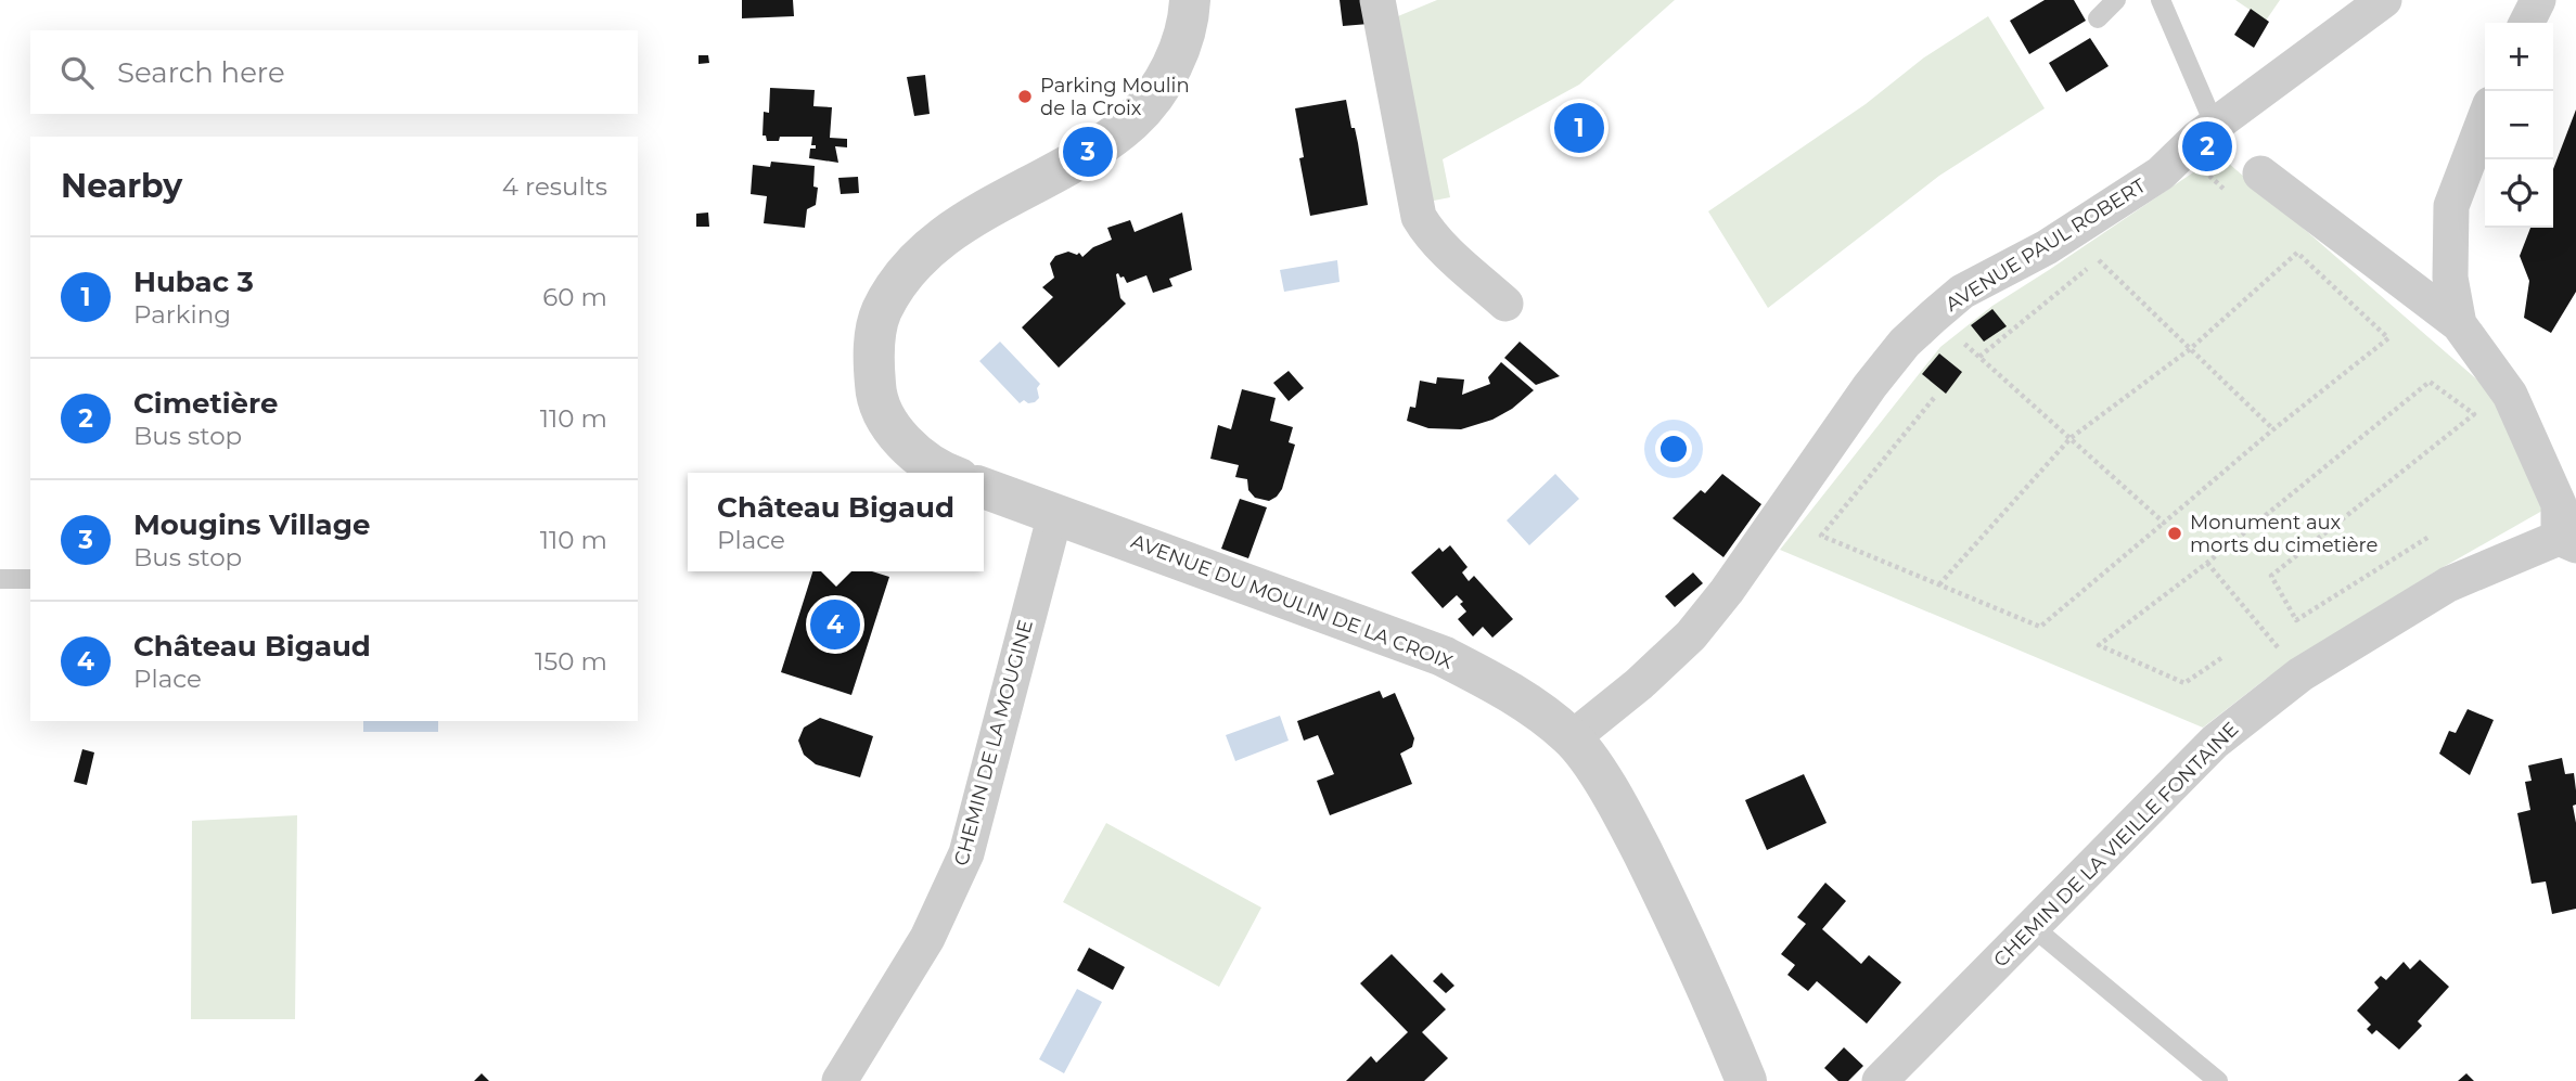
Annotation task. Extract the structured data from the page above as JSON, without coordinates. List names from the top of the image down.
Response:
{
  "streets": {
    "street": [
      "AVENUE PAUL ROBERT",
      "AVENUE DU MOULIN DE LA CROIX",
      "CHEMIN DE LA MOUGINE",
      "CHEMIN DE LA VIEILLE FONTAINE"
    ]
  },
  "crossings": [
    ["AVENUE PAUL ROBERT", "AVENUE DU MOULIN DE LA CROIX"],
    ["AVENUE DU MOULIN DE LA CROIX", "CHEMIN DE LA MOUGINE"]
  ],
  "places": ["Parking Moulin de la Croix", "Monument aux morts du cimetière"],
  "page": {
    "map_buttons": ["+", "−"],
    "search": "Search here",
    "pins": [
      "1",
      "2",
      "3",
      "4"
    ],
    "heading": ["Nearby", "4 results"],
    "list": [
      {
        "mark": "1",
        "name": "Hubac 3",
        "note": "Parking",
        "value": "60 m"
      },
      {
        "mark": "2",
        "name": "Cimetière",
        "note": "Bus stop",
        "value": "110 m"
      },
      {
        "mark": "3",
        "name": "Mougins Village",
        "note": "Bus stop",
        "value": "110 m"
      },
      {
        "mark": "4",
        "name": "Château Bigaud",
        "note": "Place",
        "value": "150 m"
      }
    ],
    "popup": ["Château Bigaud", "Place"]
  }
}
